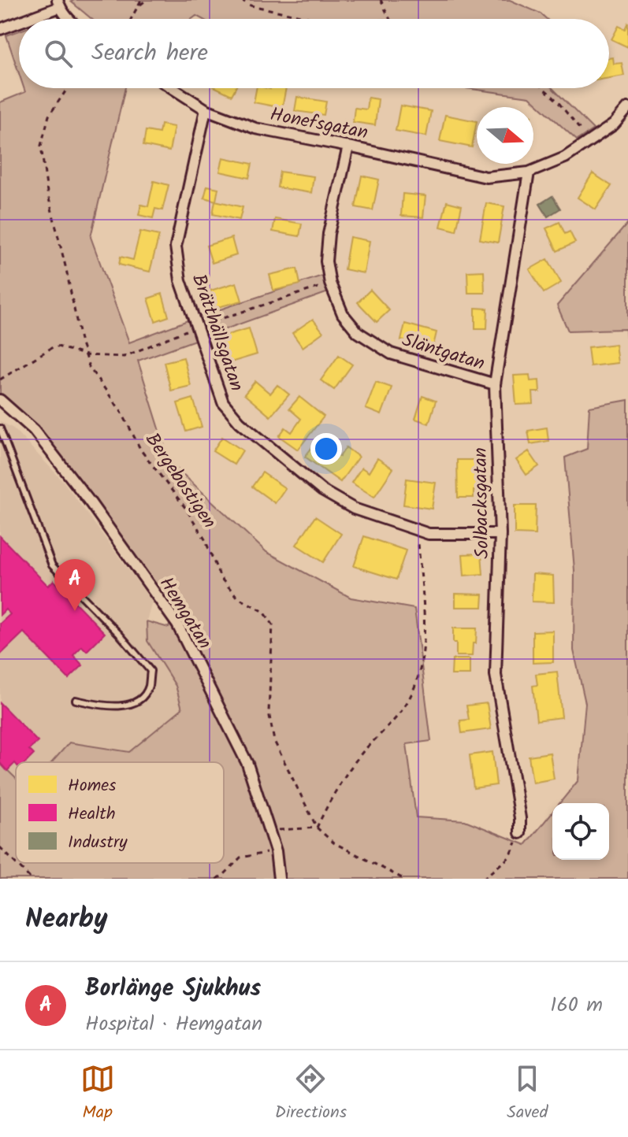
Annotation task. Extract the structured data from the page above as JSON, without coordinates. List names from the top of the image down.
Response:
{
  "streets": {
    "street": [
      "Honefsgatan",
      "Brätthällsgatan",
      "Släntgatan",
      "Solbacksgatan",
      "Hemgatan"
    ],
    "path": ["Bergebostigen"]
  },
  "crossings": [
    ["Honefsgatan", "Brätthällsgatan"],
    ["Honefsgatan", "Släntgatan"],
    ["Honefsgatan", "Solbacksgatan"],
    ["Brätthällsgatan", "Solbacksgatan"],
    ["Släntgatan", "Solbacksgatan"]
  ],
  "legend": ["Homes", "Health", "Industry"],
  "north": "right",
  "page": {
    "search": "Search here",
    "pins": "A",
    "heading": "Nearby",
    "list": [
      {
        "mark": "A",
        "name": "Borlänge Sjukhus",
        "note": "Hospital · Hemgatan",
        "value": "160 m"
      }
    ],
    "nav": ["Map", "Directions", "Saved"]
  }
}
